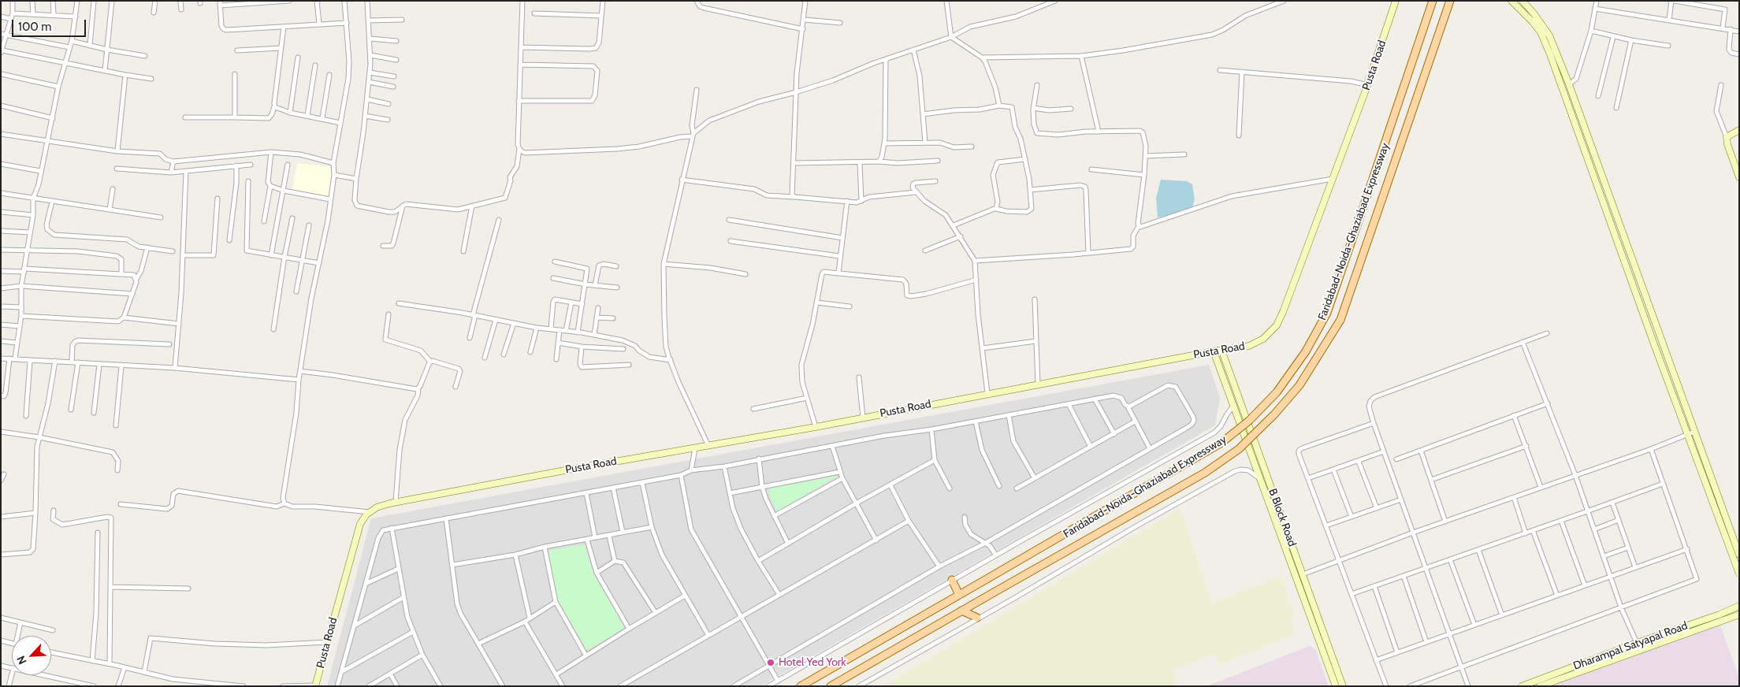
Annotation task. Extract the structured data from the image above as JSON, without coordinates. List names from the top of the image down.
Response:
{
  "streets": {
    "main road": ["Faridabad-Noida-Ghaziabad Expressway"],
    "street": ["Pusta Road", "B Block Road", "Dharampal Satyapal Road"]
  },
  "crossings": [
    ["Pusta Road", "B Block Road"]
  ],
  "places": ["Hotel Yed York"],
  "scale_bar": "100 m",
  "north": "bottom left"
}
